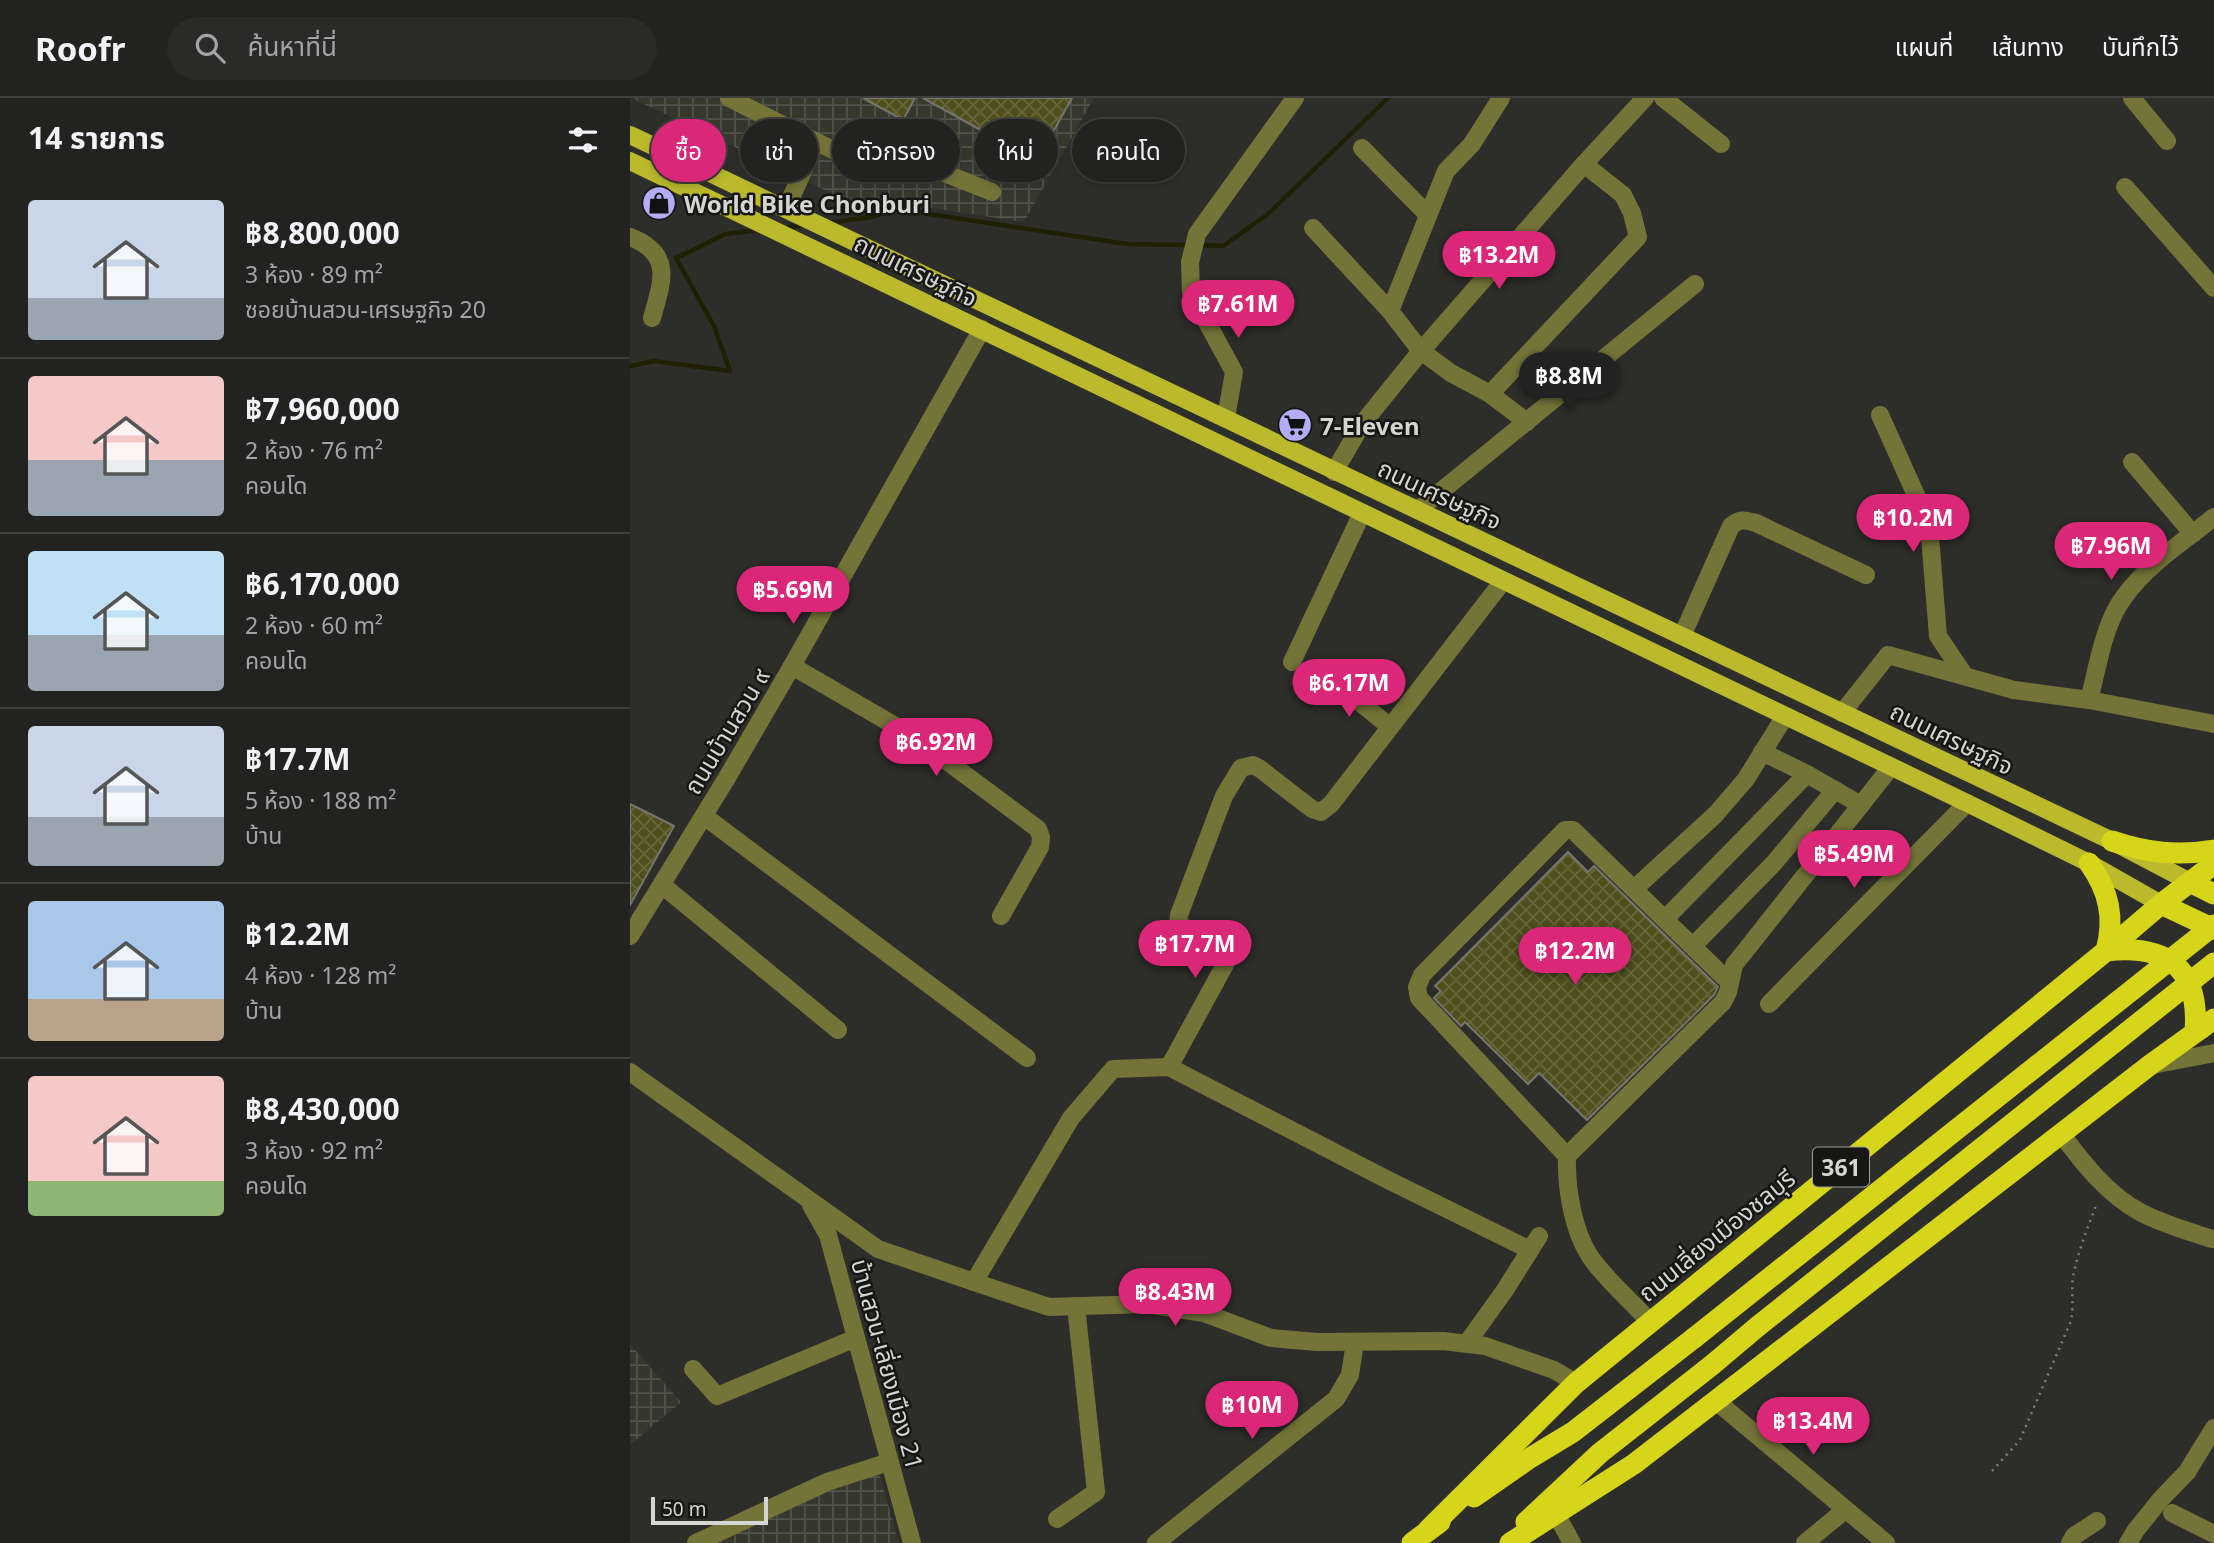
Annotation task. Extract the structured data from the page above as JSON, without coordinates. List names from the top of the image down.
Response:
{
  "streets": {
    "highway": ["361", "ถนนเลี่ยงเมืองชลบุรี"],
    "main road": ["ถนนเศรษฐกิจ"],
    "street": ["ถนนบ้านสวน ๙", "บ้านสวน-เลี่ยงเมือง 21"]
  },
  "crossings": [
    ["ถนนเศรษฐกิจ", "ถนนบ้านสวน ๙"],
    ["ถนนเศรษฐกิจ", "ถนนเลี่ยงเมืองชลบุรี"]
  ],
  "places": {
    "shop": ["World Bike Chonburi"],
    "supermarket": ["7-Eleven"]
  },
  "scale_bar": "50 m",
  "page": {
    "header": "Roofr",
    "search": "ค้นหาที่นี่",
    "nav": ["แผนที่", "เส้นทาง", "บันทึกไว้"],
    "heading": "14 รายการ",
    "chip": [
      "ซื้อ",
      "เช่า",
      "ตัวกรอง",
      "ใหม่",
      "คอนโด"
    ],
    "list": [
      {
        "name": "฿8,800,000",
        "note": "3 ห้อง · 89 m² · ซอยบ้านสวน-เศรษฐกิจ 20"
      },
      {
        "name": "฿7,960,000",
        "note": "2 ห้อง · 76 m² · คอนโด"
      },
      {
        "name": "฿6,170,000",
        "note": "2 ห้อง · 60 m² · คอนโด"
      },
      {
        "name": "฿17.7M",
        "note": "5 ห้อง · 188 m² · บ้าน"
      },
      {
        "name": "฿12.2M",
        "note": "4 ห้อง · 128 m² · บ้าน"
      },
      {
        "name": "฿8,430,000",
        "note": "3 ห้อง · 92 m² · คอนโด"
      }
    ],
    "price": [
      "฿13.2M",
      "฿7.61M",
      "฿8.8M",
      "฿10.2M",
      "฿7.96M",
      "฿5.69M",
      "฿6.17M",
      "฿6.92M",
      "฿5.49M",
      "฿17.7M",
      "฿12.2M",
      "฿8.43M",
      "฿10M",
      "฿13.4M"
    ],
    "scale": "50 m"
  }
}
